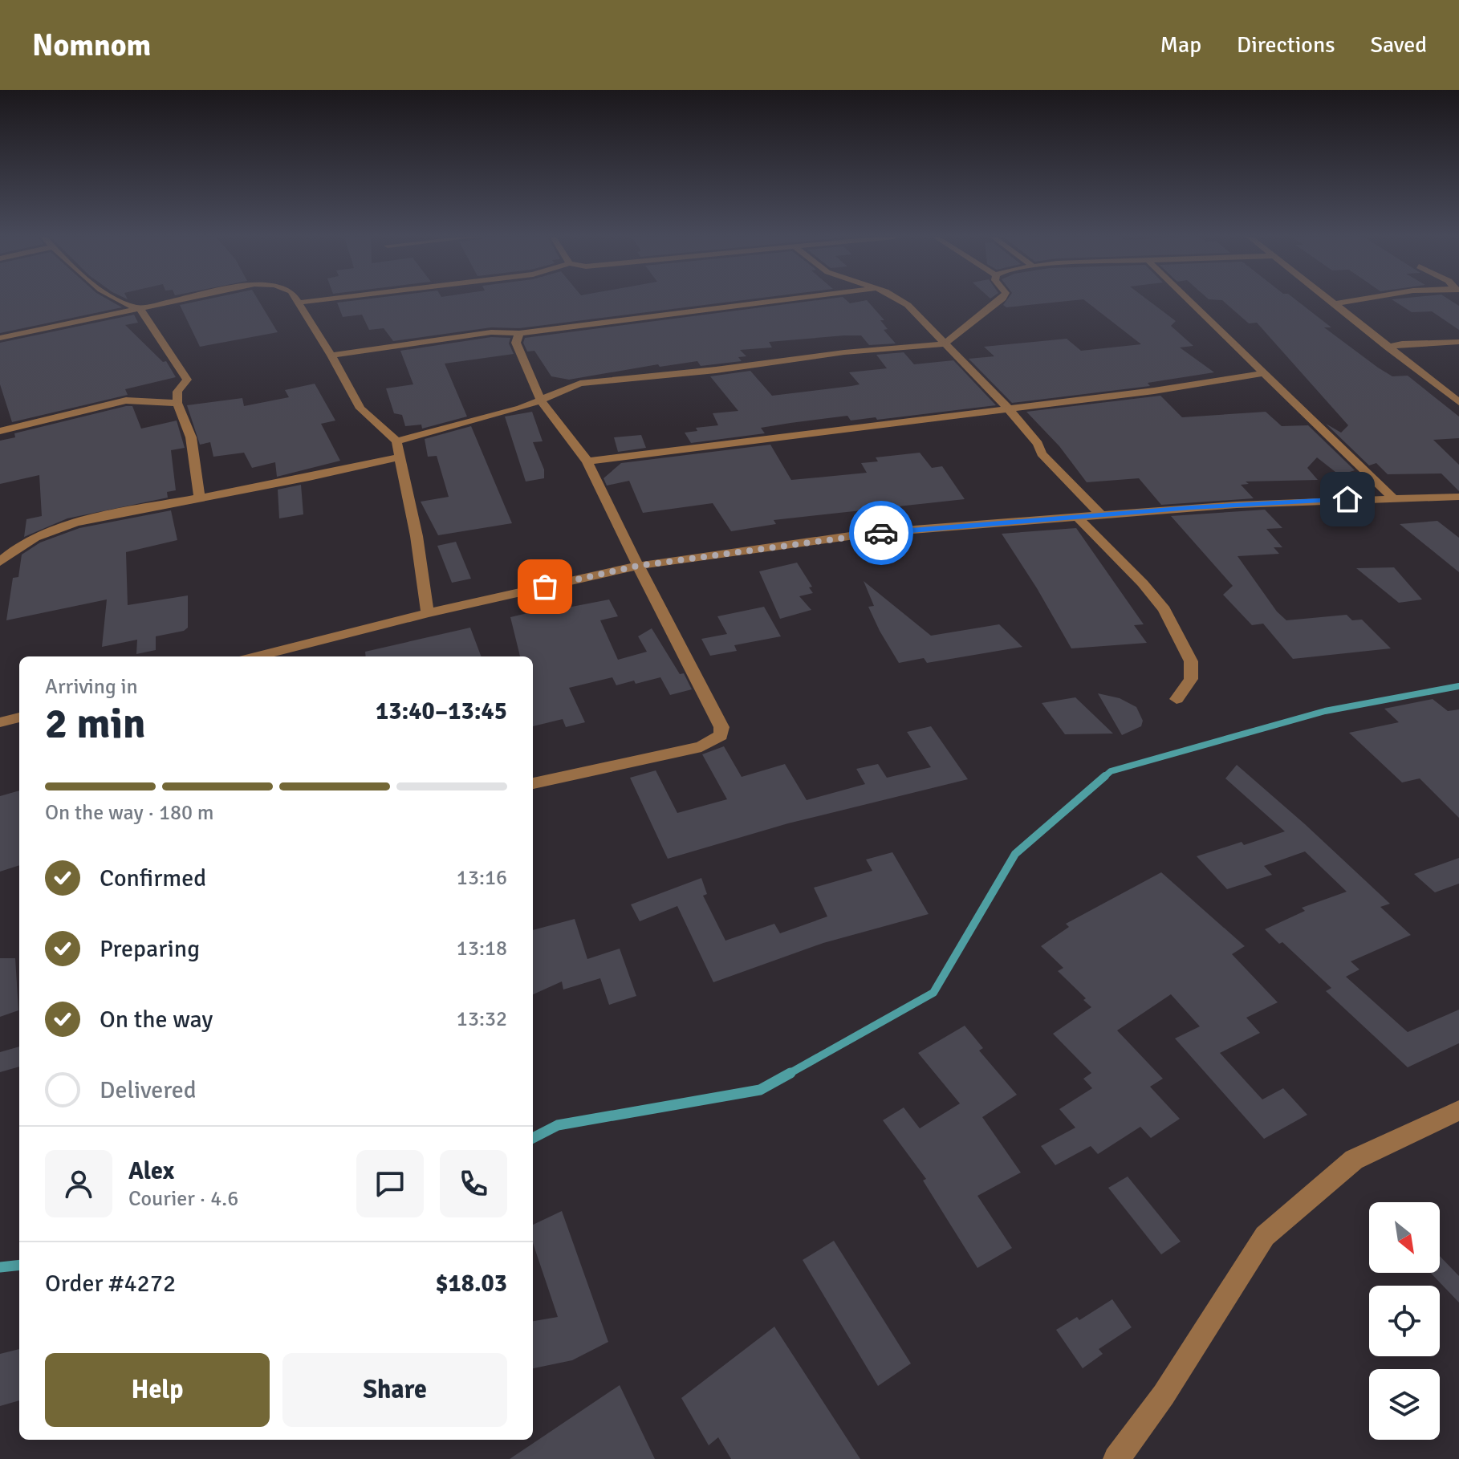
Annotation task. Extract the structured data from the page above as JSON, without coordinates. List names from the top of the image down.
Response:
{
  "north": "bottom right",
  "page": {
    "header": "Nomnom",
    "nav": ["Map", "Directions", "Saved"],
    "heading": ["2 min", "Arriving in", "13:40–13:45"],
    "panel": [
      "Alex",
      "Courier · 4.6",
      "Order #4272",
      "$18.03"
    ],
    "bar": "On the way · 180 m",
    "list": [
      ["Confirmed", "13:16"],
      ["Preparing", "13:18"],
      ["On the way", "13:32"],
      "Delivered"
    ],
    "buttons": ["Help", "Share"]
  }
}
